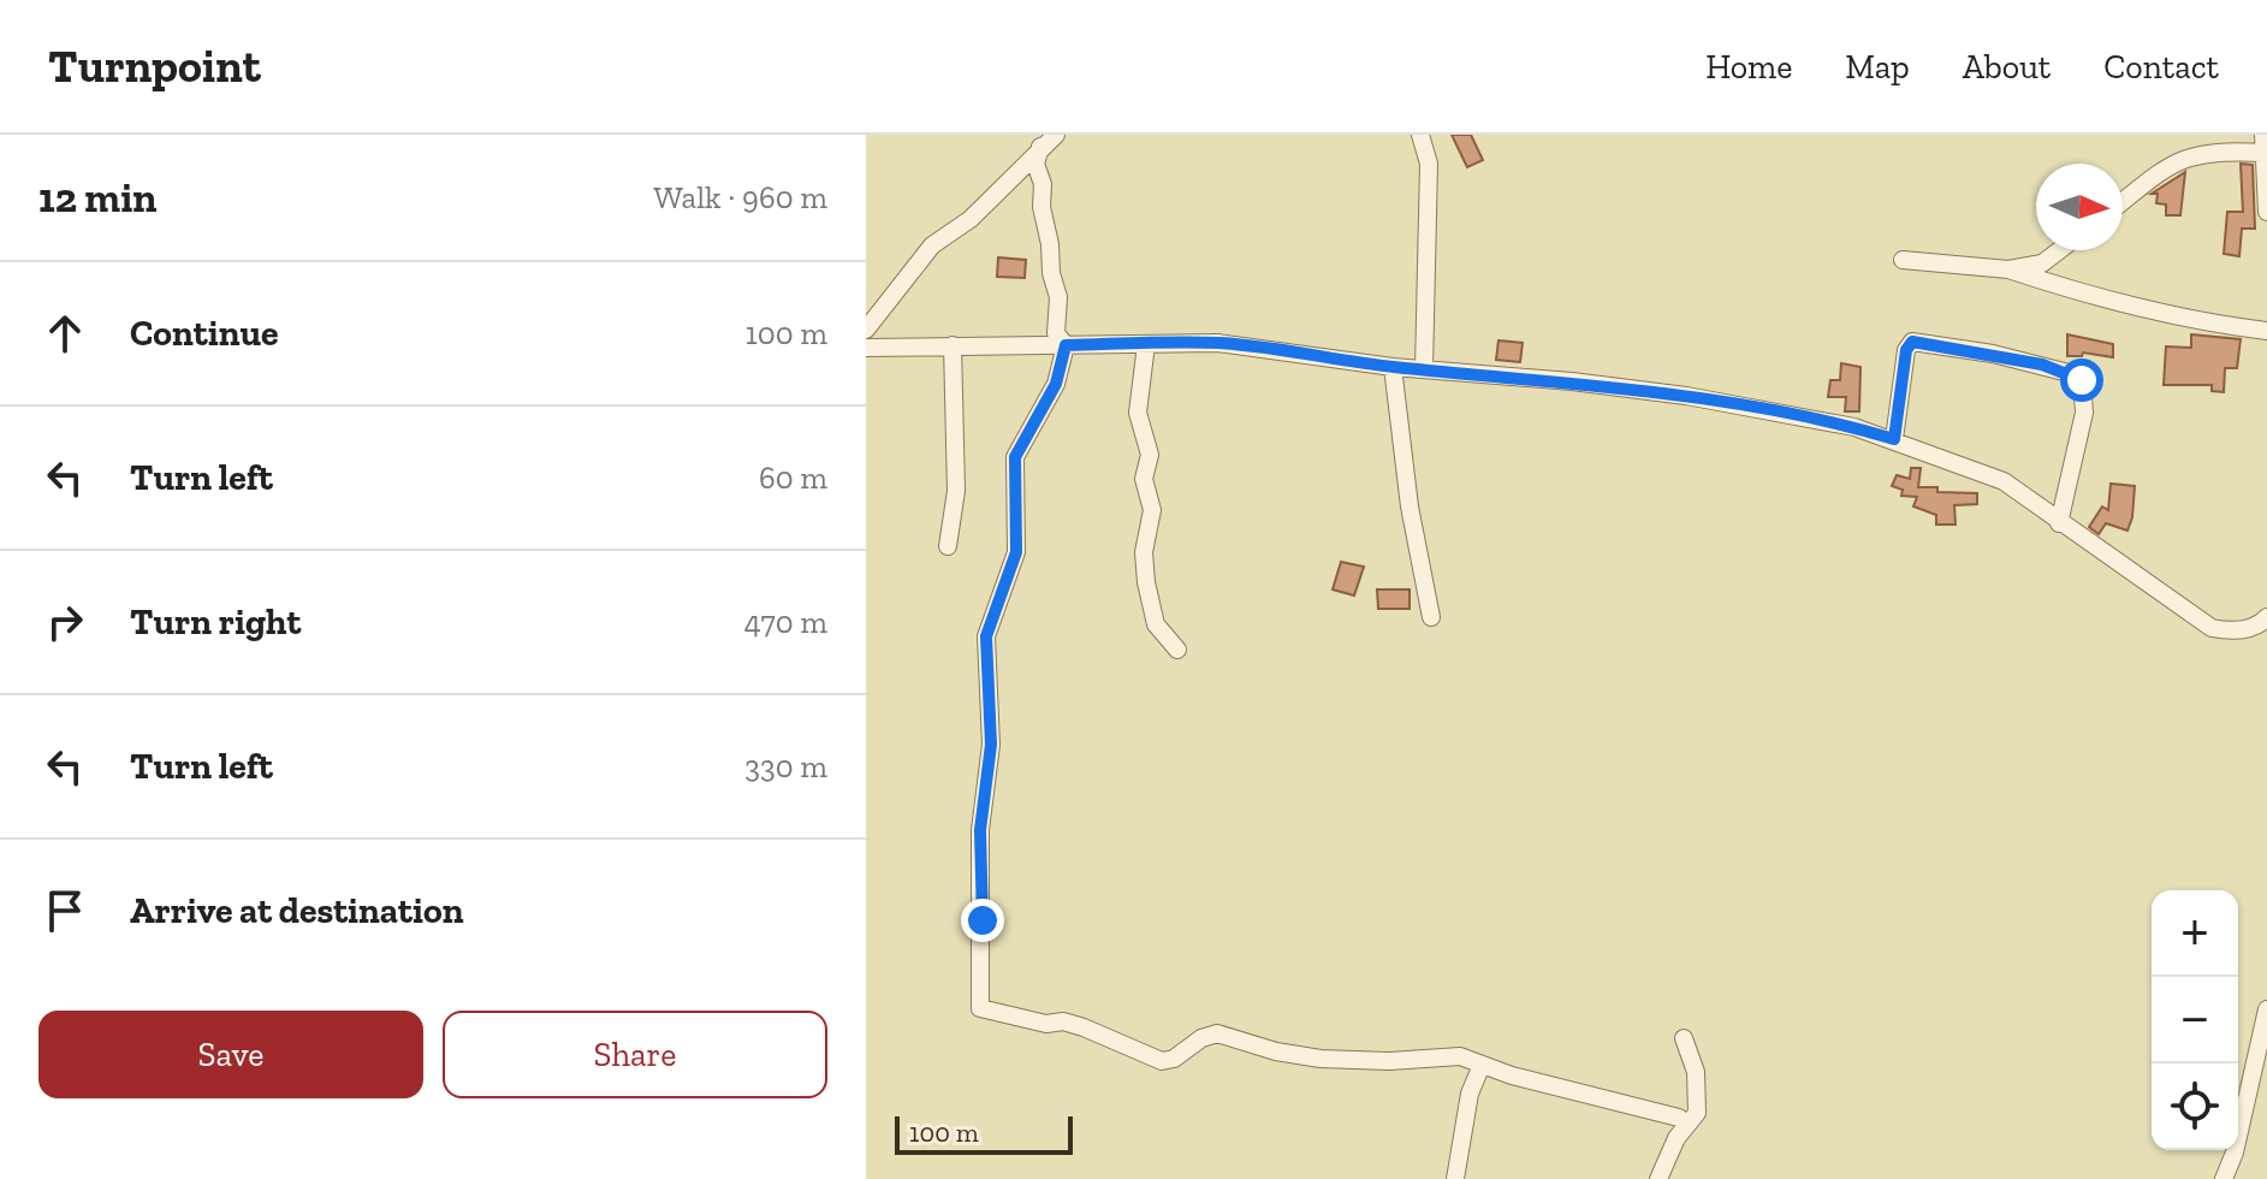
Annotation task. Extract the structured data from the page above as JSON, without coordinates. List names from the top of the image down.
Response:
{
  "scale_bar": "100 m",
  "north": "right",
  "page": {
    "header": "Turnpoint",
    "nav": [
      "Home",
      "Map",
      "About",
      "Contact"
    ],
    "heading": ["12 min", "Walk · 960 m"],
    "list": [
      ["Continue", "100 m"],
      ["Turn left", "60 m"],
      ["Turn right", "470 m"],
      ["Turn left", "330 m"],
      "Arrive at destination"
    ],
    "map_buttons": ["+", "−"],
    "buttons": ["Save", "Share"],
    "scale": "100 m"
  }
}
